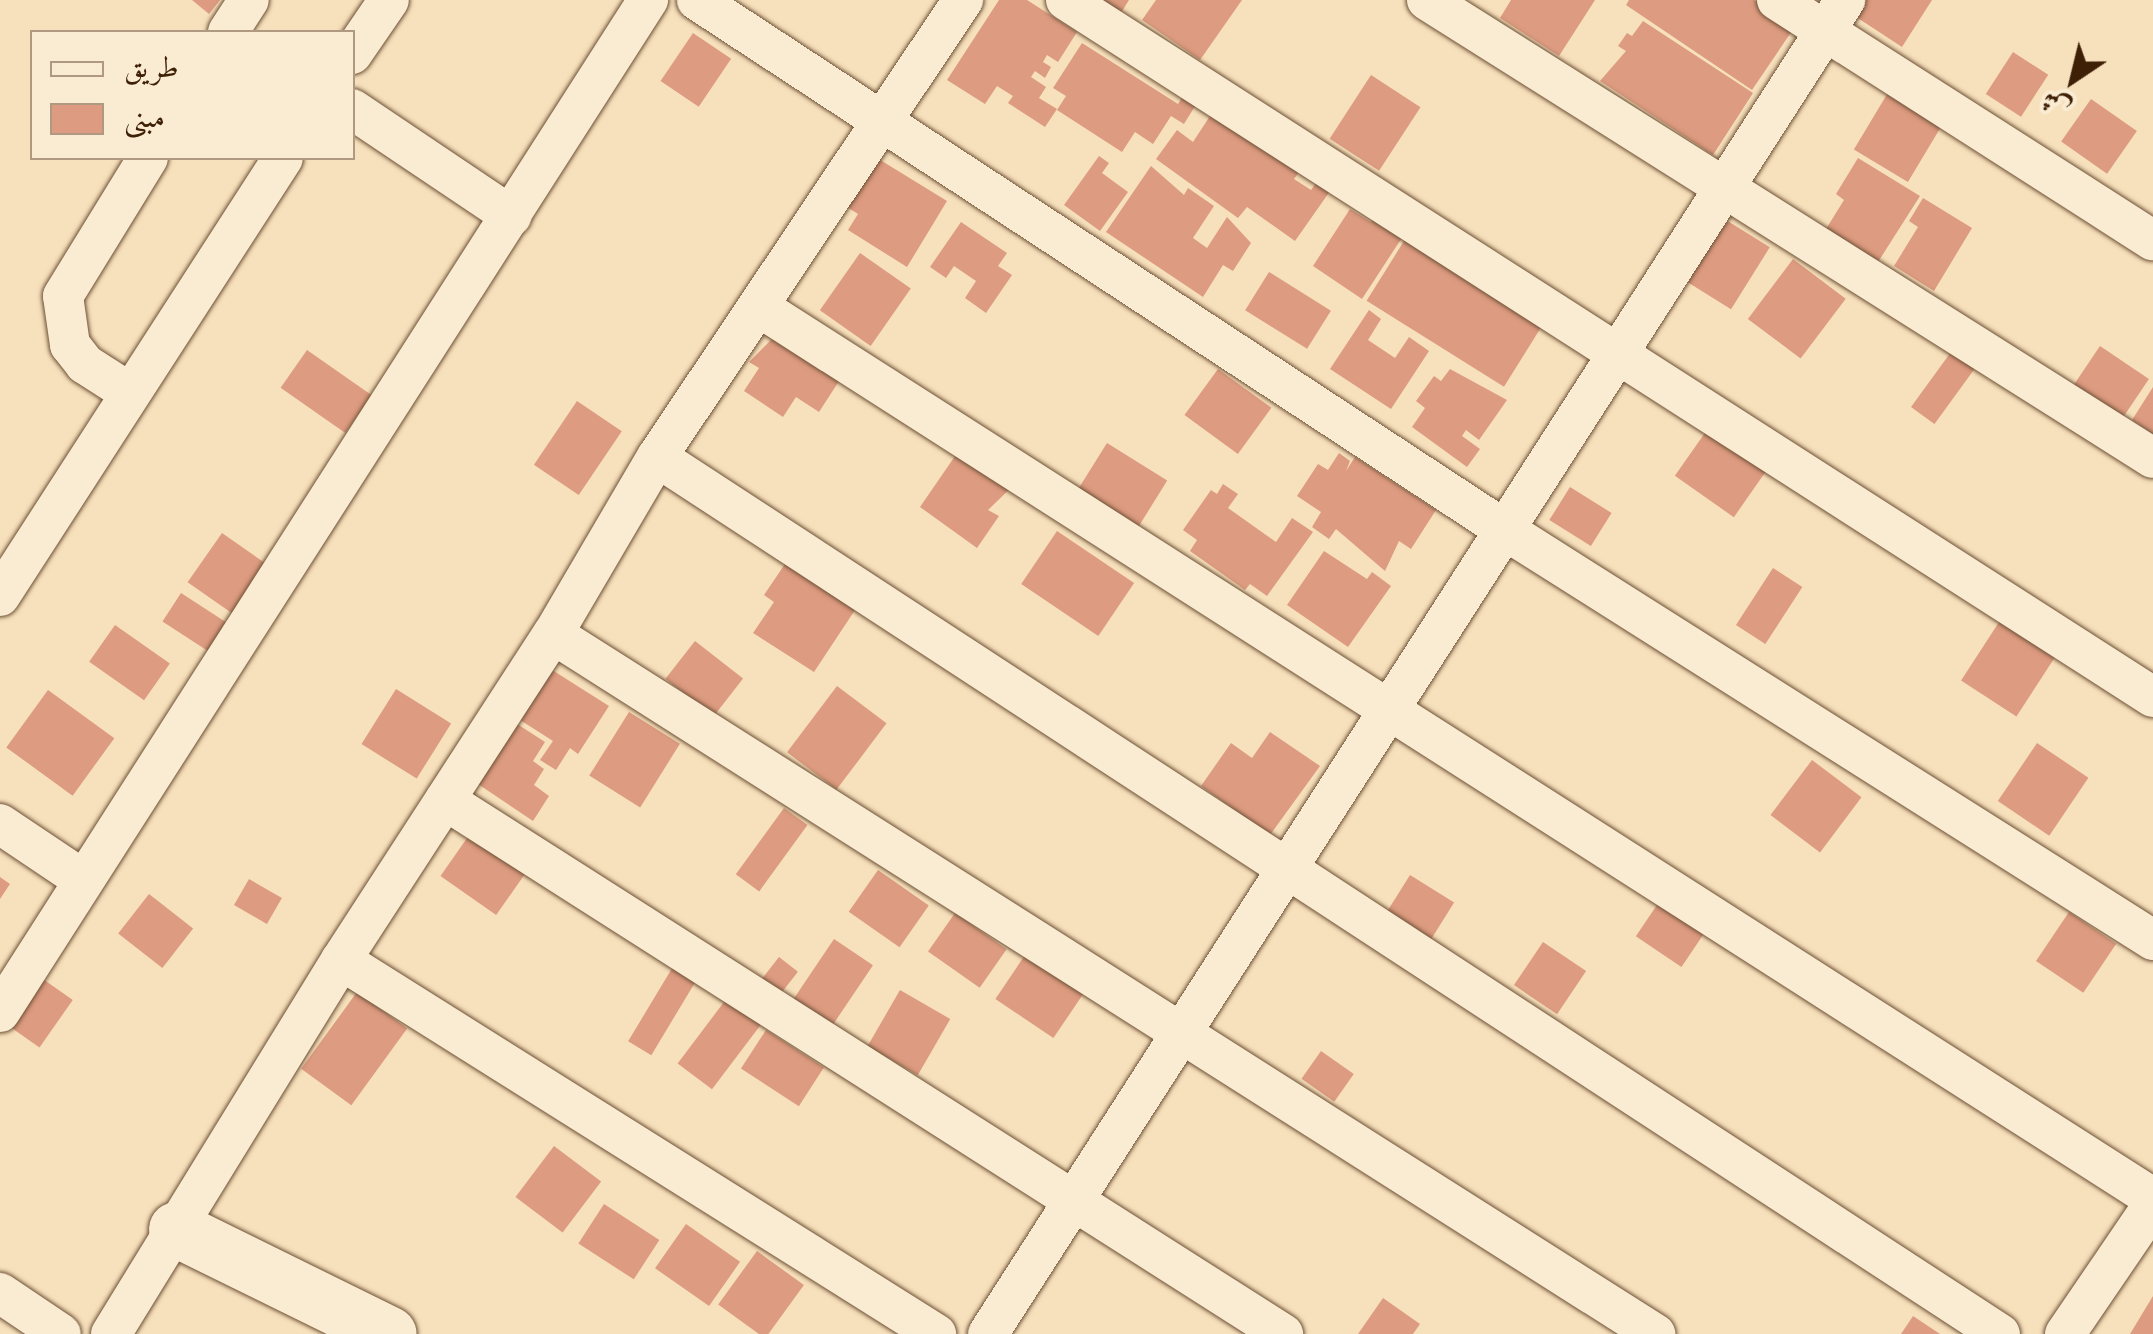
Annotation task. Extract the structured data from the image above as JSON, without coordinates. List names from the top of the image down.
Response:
{
  "legend": ["طريق", "مبنى"],
  "north": "bottom left"
}
